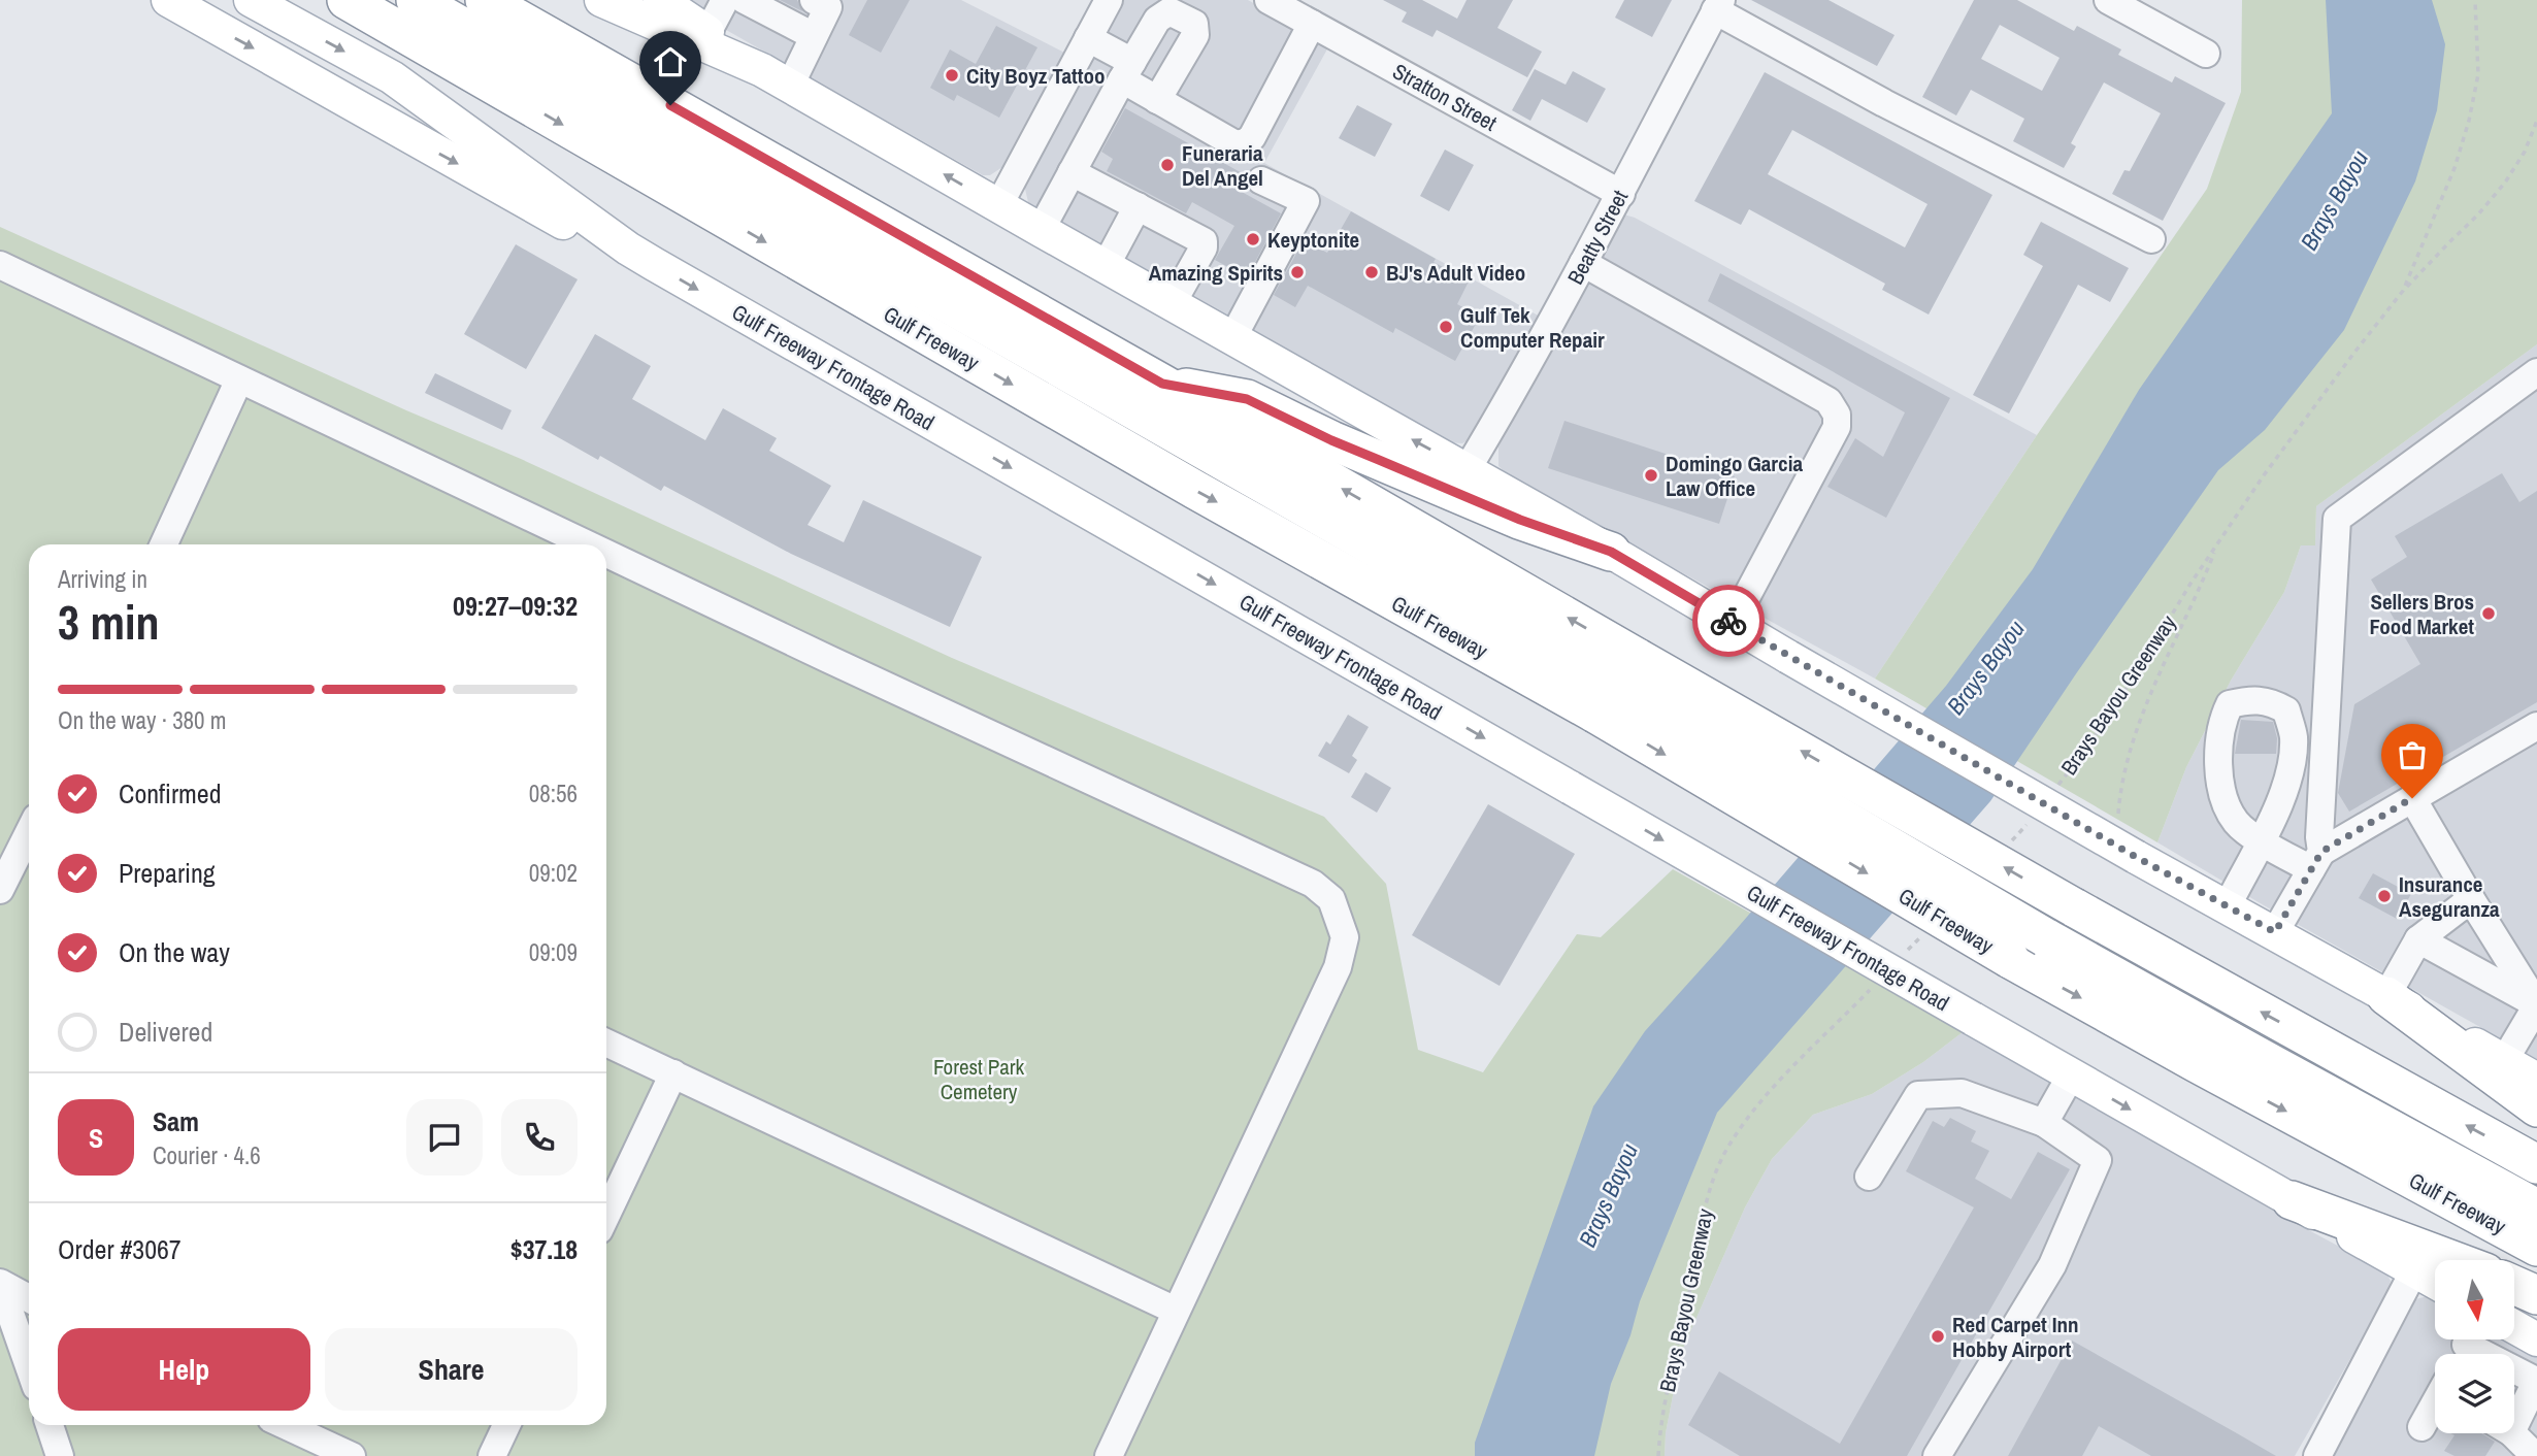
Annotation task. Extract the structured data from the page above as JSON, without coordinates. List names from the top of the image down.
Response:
{
  "streets": {
    "highway": ["Gulf Freeway"],
    "main road": ["Gulf Freeway Frontage Road"],
    "street": ["Stratton Street", "Beatty Street"],
    "path": ["Brays Bayou Greenway"]
  },
  "crossings": [
    ["Stratton Street", "Beatty Street"]
  ],
  "water": ["Brays Bayou"],
  "parks": ["Forest Park Cemetery"],
  "places": [
    "City Boyz Tattoo",
    "Funeraria Del Angel",
    "Keyptonite",
    "Amazing Spirits",
    "BJ's Adult Video",
    "Gulf Tek Computer Repair",
    "Domingo Garcia Law Office",
    "Sellers Bros Food Market",
    "Insurance Aseguranza",
    "Red Carpet Inn Hobby Airport"
  ],
  "north": "bottom",
  "page": {
    "heading": ["3 min", "Arriving in", "09:27–09:32"],
    "panel": [
      "Sam",
      "Courier · 4.6",
      "Order #3067",
      "$37.18"
    ],
    "bar": "On the way · 380 m",
    "list": [
      ["Confirmed", "08:56"],
      ["Preparing", "09:02"],
      ["On the way", "09:09"],
      "Delivered"
    ],
    "round": "S",
    "buttons": ["Help", "Share"]
  }
}
